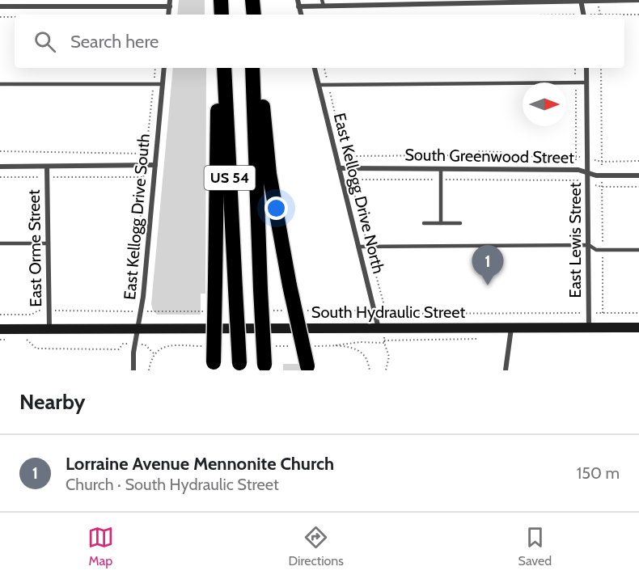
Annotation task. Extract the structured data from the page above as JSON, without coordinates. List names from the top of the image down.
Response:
{
  "streets": {
    "highway": ["US 54"],
    "street": [
      "South Greenwood Street",
      "East Kellogg Drive North",
      "East Kellogg Drive South",
      "East Lewis Street",
      "East Orme Street",
      "South Hydraulic Street"
    ]
  },
  "crossings": [
    ["South Greenwood Street", "East Kellogg Drive North"],
    ["South Greenwood Street", "East Lewis Street"],
    ["East Kellogg Drive North", "South Hydraulic Street"],
    ["East Kellogg Drive South", "South Hydraulic Street"],
    ["East Lewis Street", "South Hydraulic Street"],
    ["East Orme Street", "South Hydraulic Street"]
  ],
  "north": "right",
  "page": {
    "search": "Search here",
    "pins": "1",
    "heading": "Nearby",
    "list": [
      {
        "mark": "1",
        "name": "Lorraine Avenue Mennonite Church",
        "note": "Church · South Hydraulic Street",
        "value": "150 m"
      }
    ],
    "nav": ["Map", "Directions", "Saved"]
  }
}
